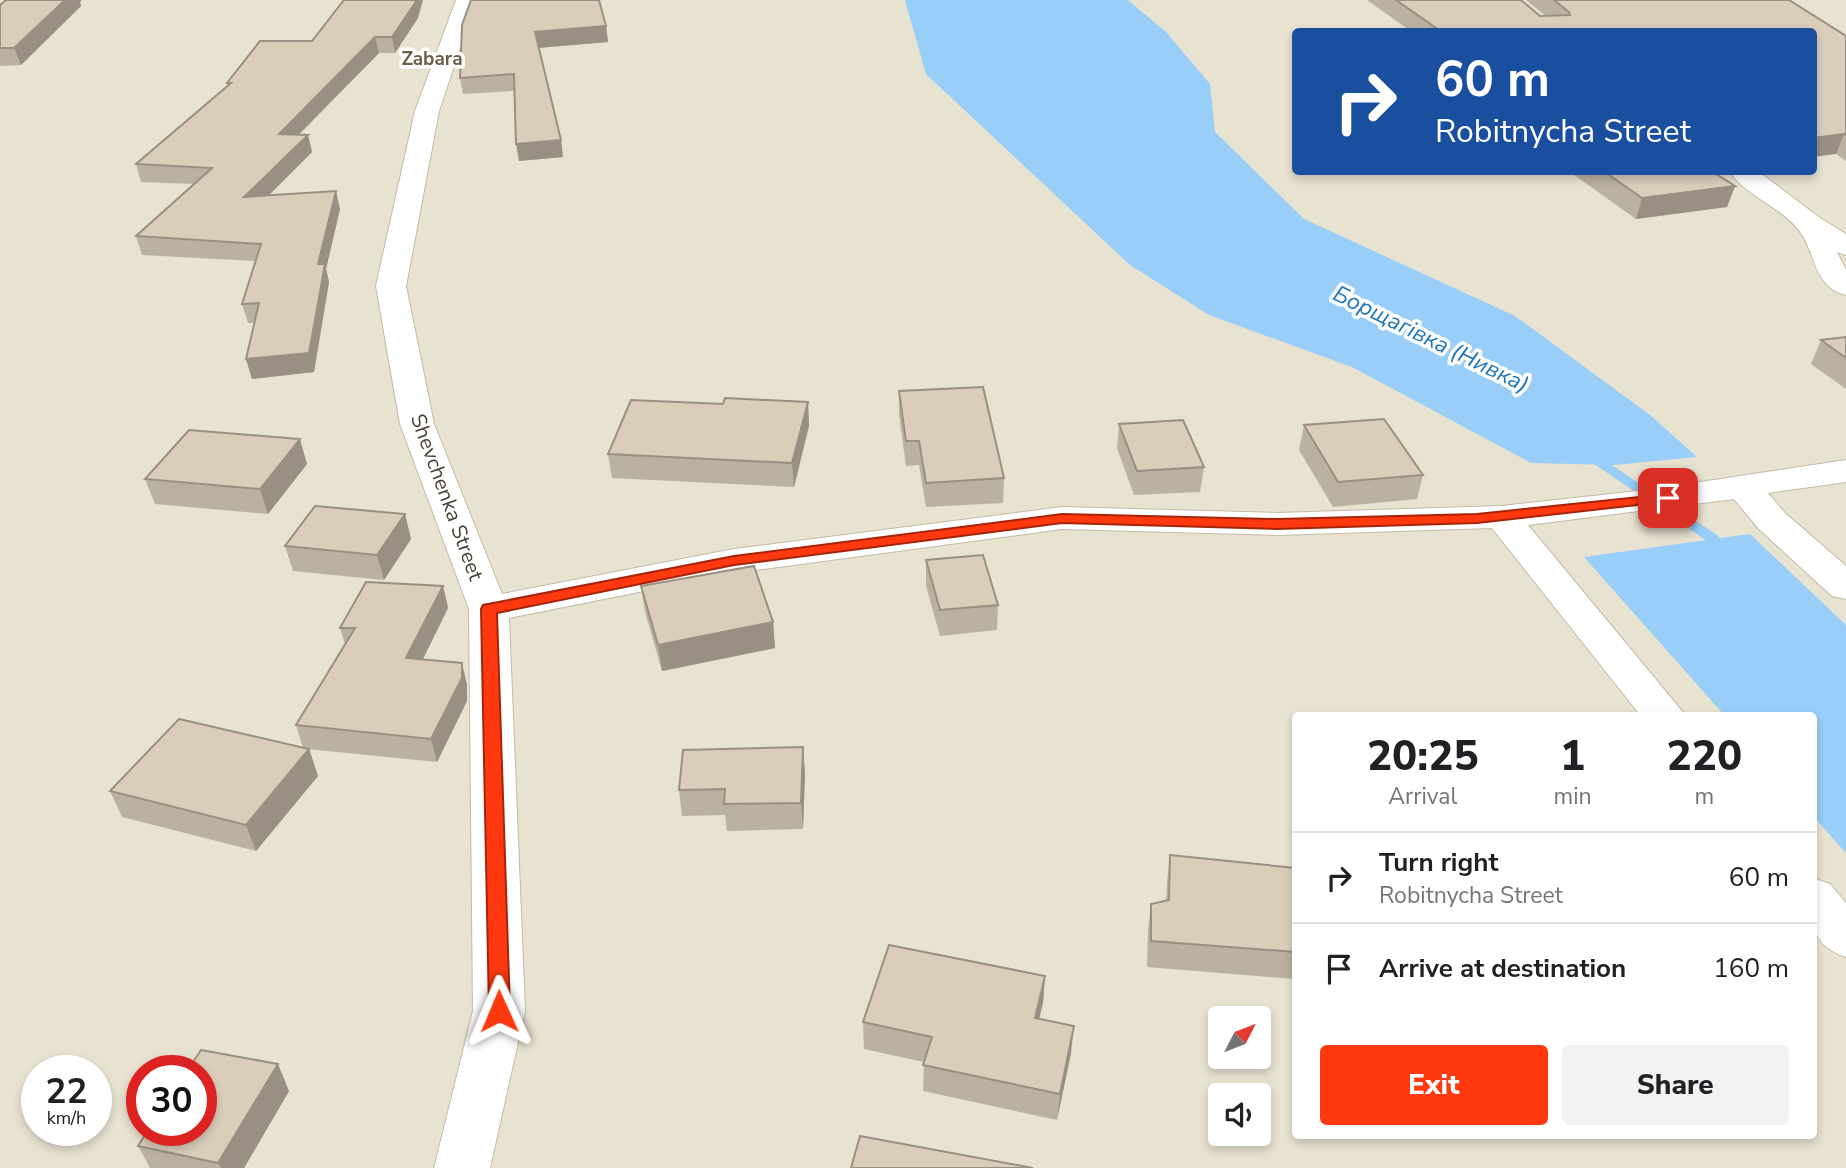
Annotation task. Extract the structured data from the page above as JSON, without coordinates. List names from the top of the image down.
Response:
{
  "streets": {
    "street": ["Shevchenka Street"]
  },
  "districts": ["Zabara"],
  "water": ["Борщагівка (Нивка)"],
  "north": "top right",
  "page": {
    "turn": ["60 m", "Robitnycha Street"],
    "eta": [
      "20:25",
      "Arrival",
      "1",
      "min",
      "220",
      "m"
    ],
    "list": [
      {
        "name": "Turn right",
        "note": "Robitnycha Street",
        "value": "60 m"
      },
      {
        "name": "Arrive at destination",
        "value": "160 m"
      }
    ],
    "buttons": ["Exit", "Share"],
    "speed": "22 km/h",
    "limit": "30"
  }
}
